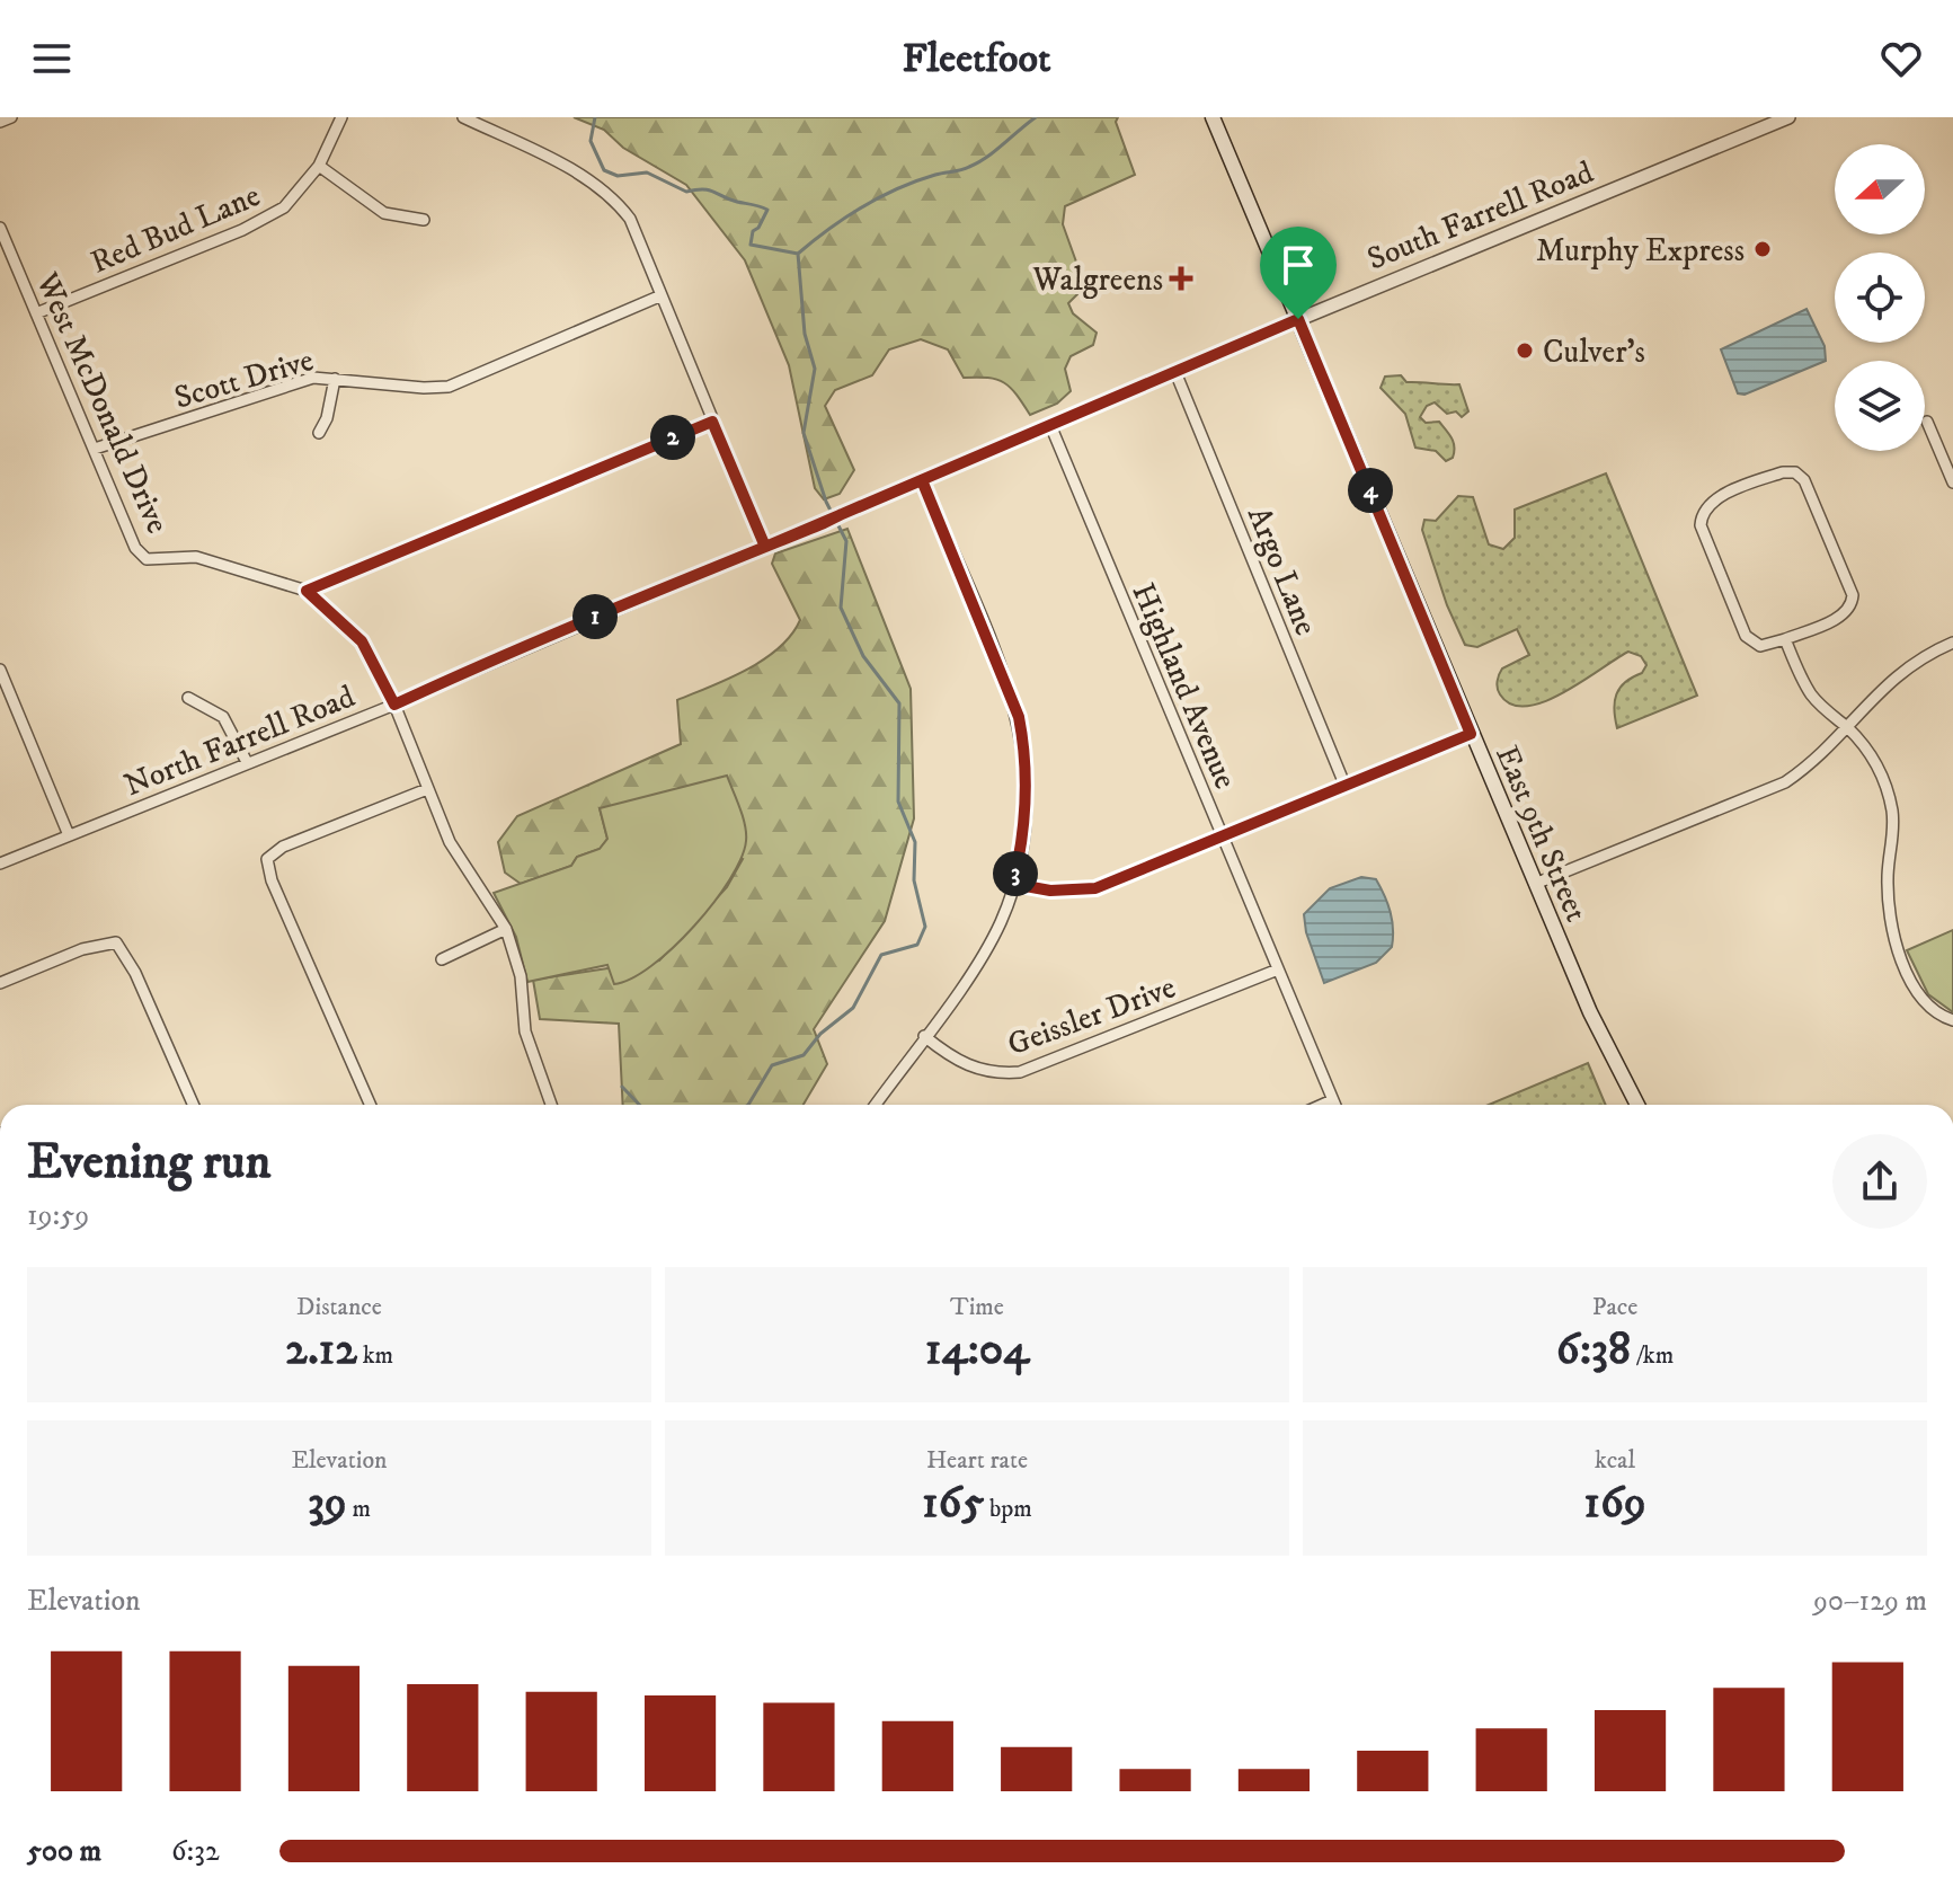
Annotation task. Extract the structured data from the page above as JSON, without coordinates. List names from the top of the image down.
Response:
{
  "streets": {
    "main road": ["East 9th Street"],
    "street": [
      "South Farrell Road",
      "Red Bud Lane",
      "Scott Drive",
      "West McDonald Drive",
      "Argo Lane",
      "Highland Avenue",
      "North Farrell Road",
      "Geissler Drive"
    ]
  },
  "crossings": [
    ["South Farrell Road", "North Farrell Road"],
    ["South Farrell Road", "East 9th Street"],
    ["Red Bud Lane", "West McDonald Drive"],
    ["Scott Drive", "West McDonald Drive"],
    ["West McDonald Drive", "North Farrell Road"],
    ["Argo Lane", "North Farrell Road"],
    ["Highland Avenue", "North Farrell Road"],
    ["Highland Avenue", "Geissler Drive"],
    ["North Farrell Road", "East 9th Street"]
  ],
  "places": {
    "other": ["Murphy Express", "Culver's"],
    "health": ["Walgreens"]
  },
  "north": "left",
  "page": {
    "header": "Fleetfoot",
    "pins": [
      "2",
      "4",
      "1",
      "3"
    ],
    "heading": ["Evening run", "19:59"],
    "stats": [
      ["Distance", "2.12 km"],
      ["Time", "14:04"],
      ["Pace", "6:38 /km"],
      ["Elevation", "39 m"],
      ["Heart rate", "165 bpm"],
      ["kcal", "169"]
    ],
    "chart": ["Elevation", "90–129 m"],
    "list": [
      {
        "name": "500 m",
        "note": "6:32"
      }
    ]
  }
}
